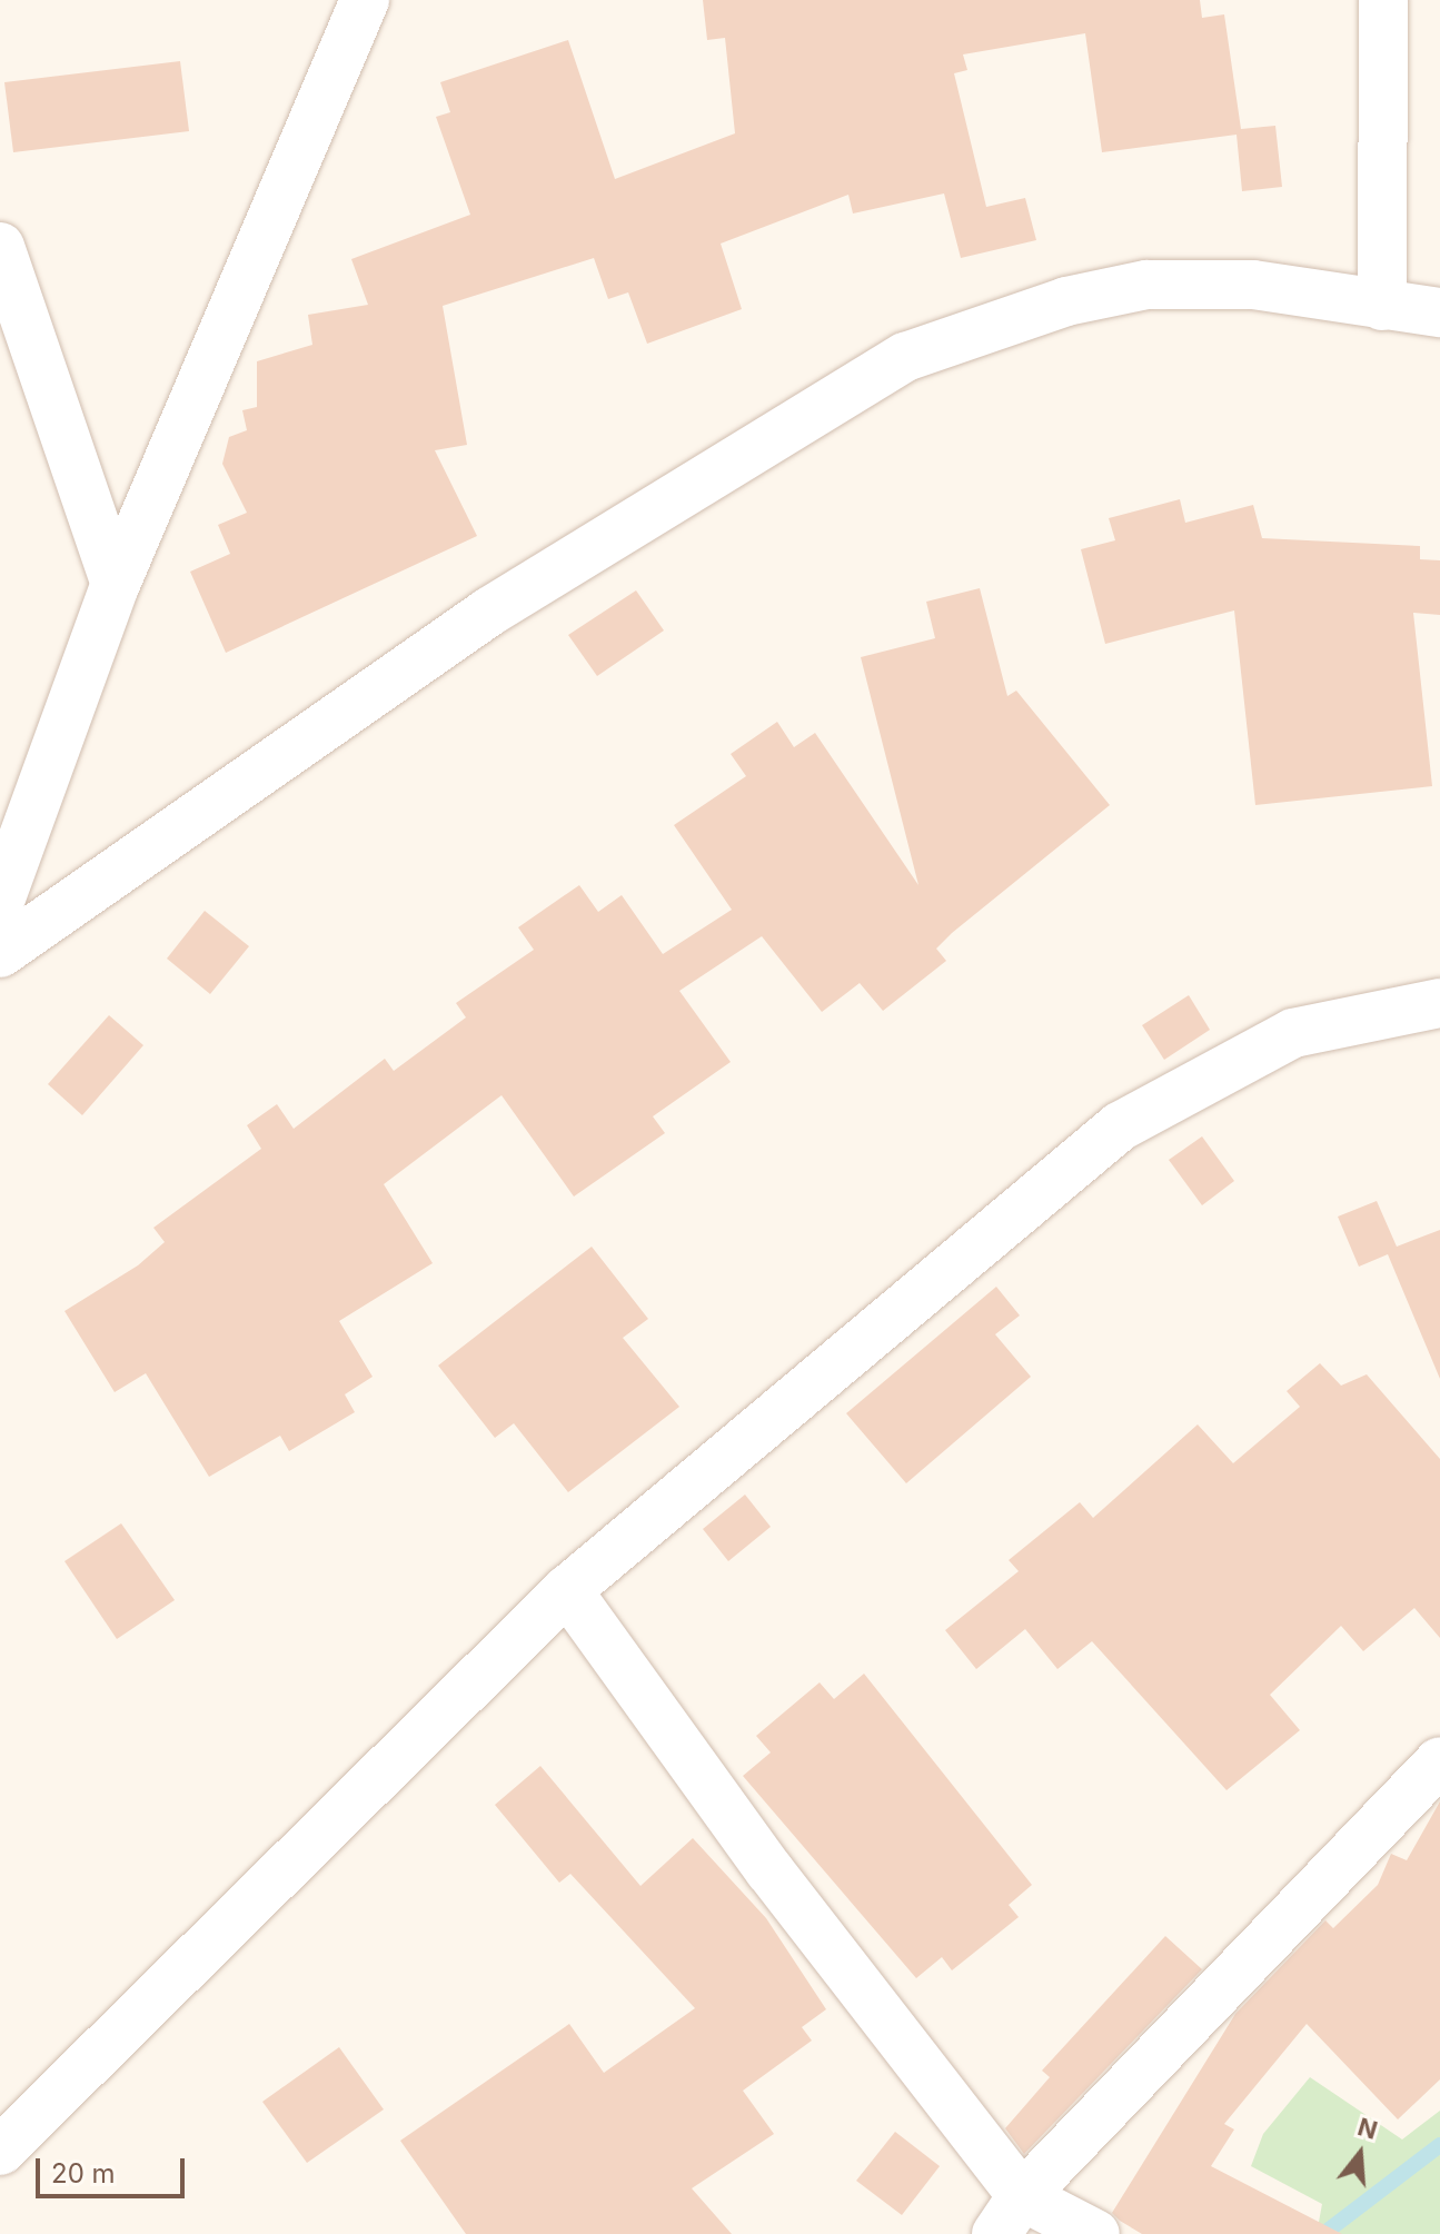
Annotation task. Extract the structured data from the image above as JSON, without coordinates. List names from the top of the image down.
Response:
{
  "scale_bar": "20 m",
  "north": "top"
}
